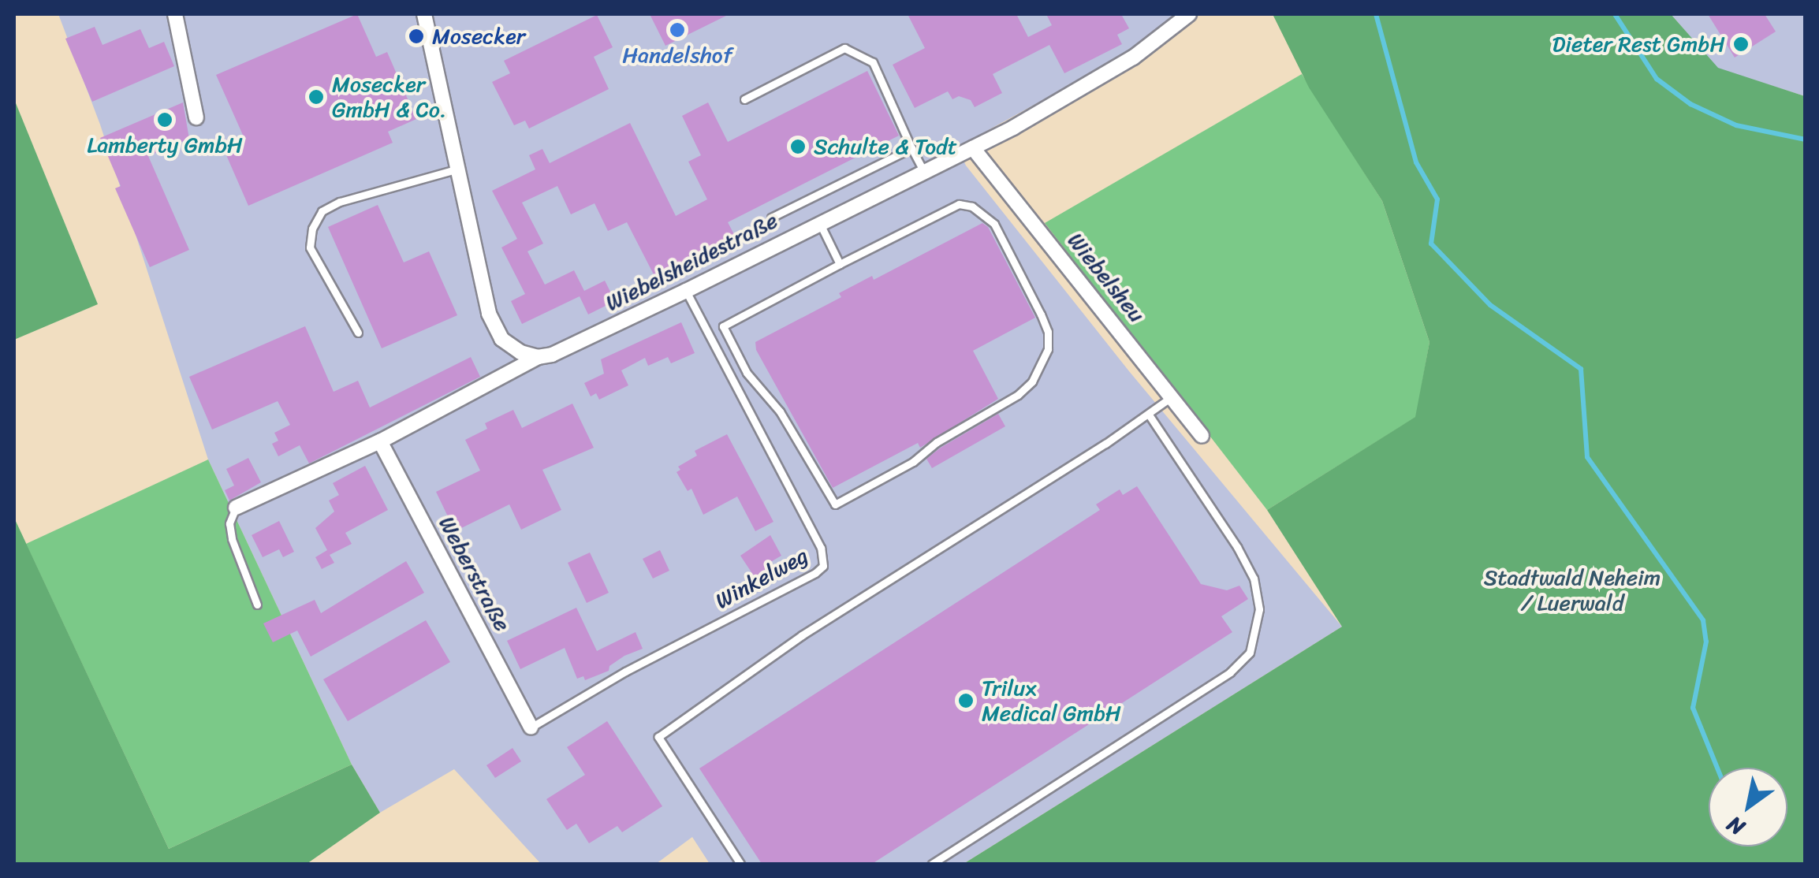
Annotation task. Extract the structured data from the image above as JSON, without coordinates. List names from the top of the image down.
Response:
{
  "streets": {
    "street": ["Wiebelsheidestraße", "Wiebelsheu", "Weberstraße"],
    "lane": ["Winkelweg"]
  },
  "crossings": [
    ["Wiebelsheidestraße", "Wiebelsheu"],
    ["Wiebelsheidestraße", "Weberstraße"],
    ["Wiebelsheidestraße", "Winkelweg"],
    ["Weberstraße", "Winkelweg"]
  ],
  "parks": ["Stadtwald Neheim / Luerwald"],
  "places": [
    "Handelshof",
    "Mosecker",
    "Dieter Rest GmbH",
    "Mosecker GmbH & Co.",
    "Lamberty GmbH",
    "Schulte & Todt",
    "Trilux Medical GmbH"
  ],
  "north": "bottom left"
}
